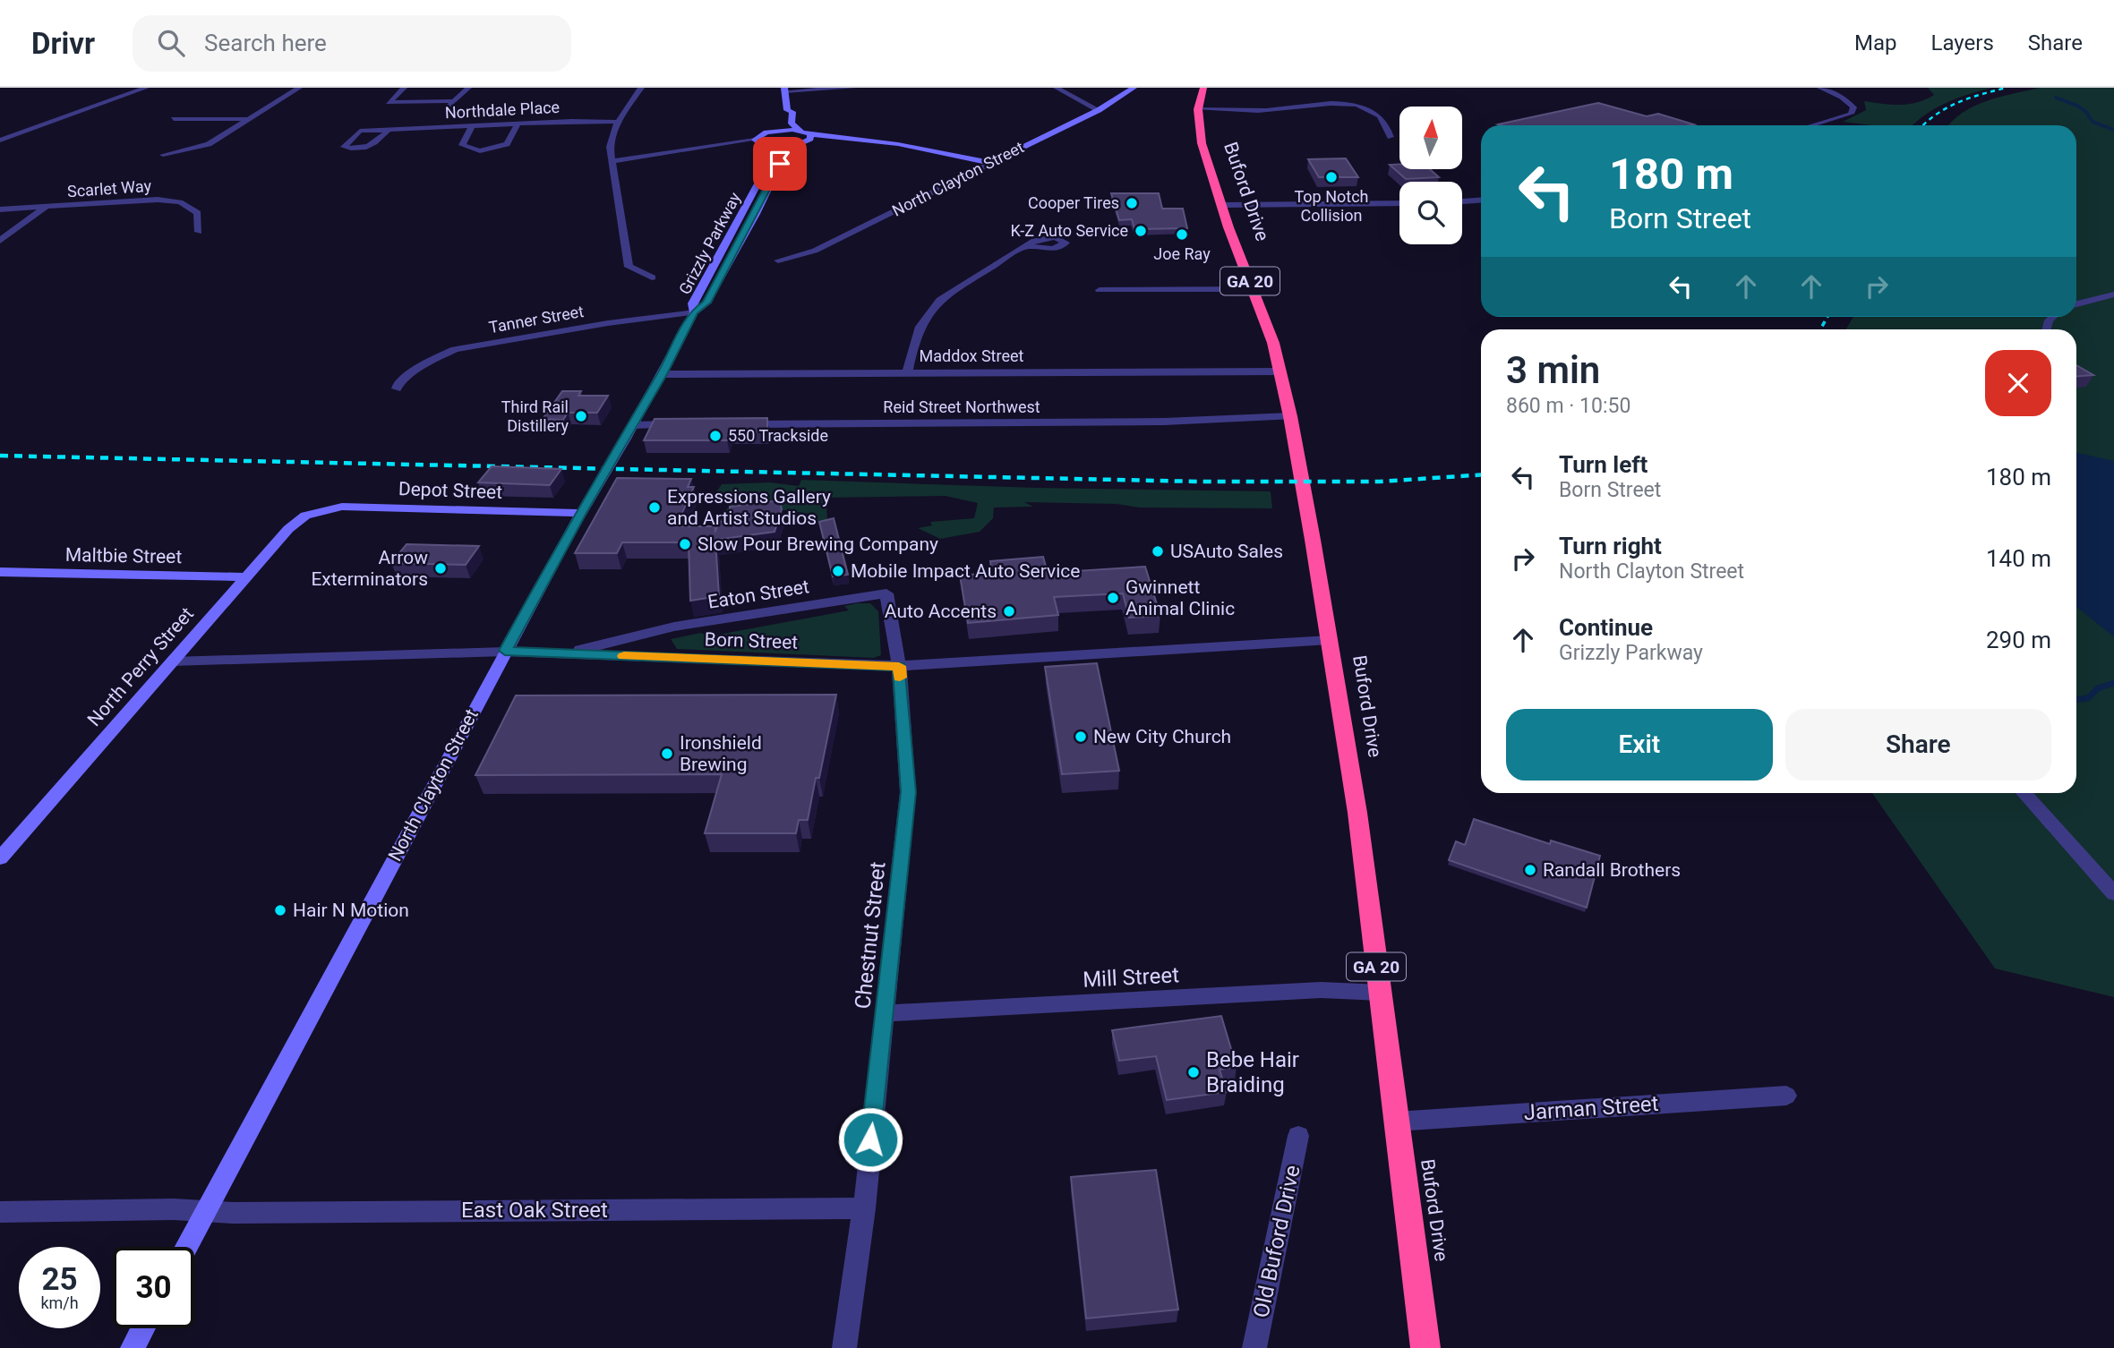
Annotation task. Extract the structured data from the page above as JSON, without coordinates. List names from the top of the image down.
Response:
{
  "streets": {
    "highway": ["Buford Drive", "GA 20"],
    "street": [
      "Northdale Place",
      "North Clayton Street",
      "Scarlet Way",
      "Grizzly Parkway",
      "Tanner Street",
      "Maddox Street",
      "Reid Street Northwest",
      "Depot Street",
      "Maltbie Street",
      "Eaton Street",
      "Born Street",
      "North Perry Street",
      "Chestnut Street",
      "Mill Street",
      "Jarman Street",
      "East Oak Street",
      "Old Buford Drive"
    ]
  },
  "crossings": [
    ["North Clayton Street", "Grizzly Parkway"],
    ["North Clayton Street", "Tanner Street"],
    ["North Clayton Street", "Maddox Street"],
    ["North Clayton Street", "Depot Street"],
    ["North Clayton Street", "Born Street"],
    ["North Clayton Street", "East Oak Street"],
    ["Buford Drive", "Maddox Street"],
    ["Buford Drive", "Reid Street Northwest"],
    ["Buford Drive", "Born Street"],
    ["Buford Drive", "Mill Street"],
    ["Buford Drive", "Jarman Street"],
    ["Grizzly Parkway", "Tanner Street"],
    ["Depot Street", "North Perry Street"],
    ["Maltbie Street", "North Perry Street"],
    ["Eaton Street", "Born Street"],
    ["Eaton Street", "Chestnut Street"],
    ["Born Street", "North Perry Street"],
    ["Born Street", "Chestnut Street"],
    ["Chestnut Street", "Mill Street"],
    ["Chestnut Street", "East Oak Street"]
  ],
  "places": [
    "Top Notch Collision",
    "Cooper Tires",
    "K-Z Auto Service",
    "Joe Ray",
    "Third Rail Distillery",
    "550 Trackside",
    "Expressions Gallery and Artist Studios",
    "Slow Pour Brewing Company",
    "USAuto Sales",
    "Arrow Exterminators",
    "Mobile Impact Auto Service",
    "Gwinnett Animal Clinic",
    "Auto Accents",
    "New City Church",
    "Ironshield Brewing",
    "Randall Brothers",
    "Hair N Motion",
    "Bebe Hair Braiding"
  ],
  "north": "top",
  "page": {
    "header": "Drivr",
    "search": "Search here",
    "nav": ["Map", "Layers", "Share"],
    "turn": ["180 m", "Born Street"],
    "heading": ["3 min", "860 m · 10:50"],
    "list": [
      {
        "name": "Turn left",
        "note": "Born Street",
        "value": "180 m"
      },
      {
        "name": "Turn right",
        "note": "North Clayton Street",
        "value": "140 m"
      },
      {
        "name": "Continue",
        "note": "Grizzly Parkway",
        "value": "290 m"
      }
    ],
    "buttons": ["Exit", "Share"],
    "speed": "25 km/h",
    "limit": "30"
  }
}
